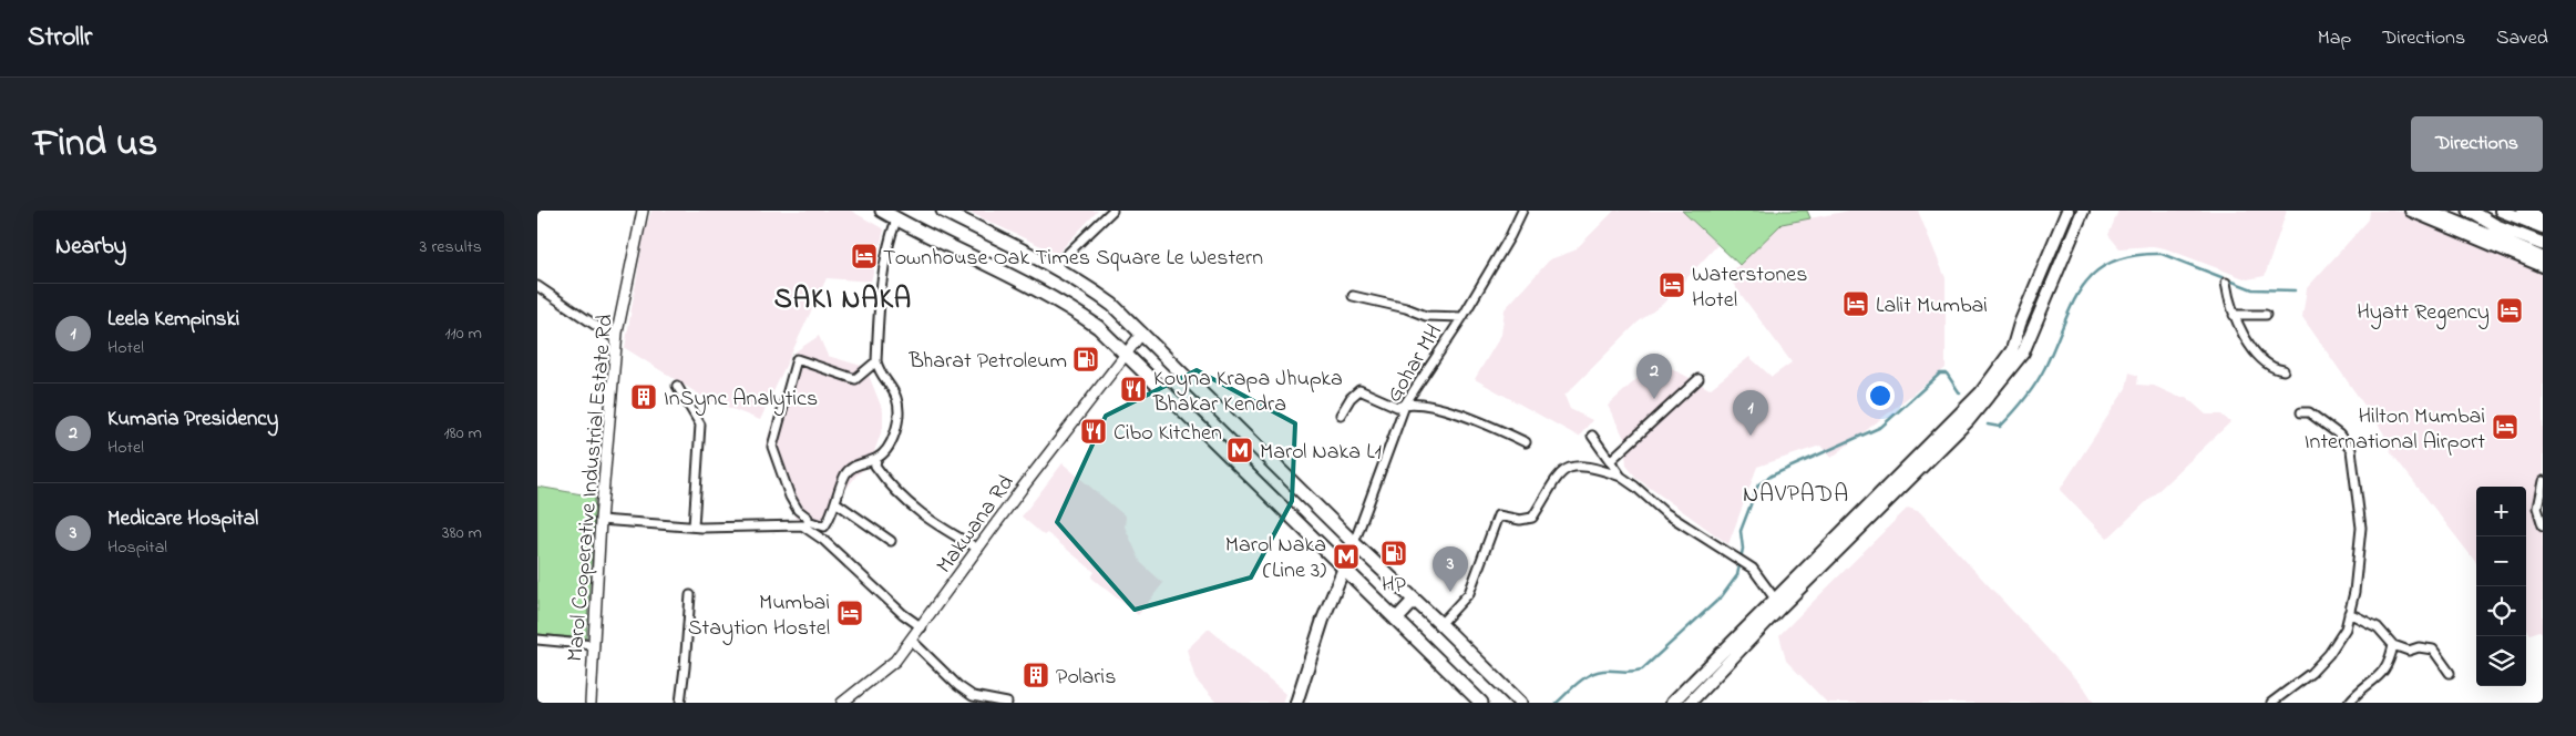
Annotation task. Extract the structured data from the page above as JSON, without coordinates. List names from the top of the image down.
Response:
{
  "streets": {
    "street": ["Gohar MH", "Marol Cooperative Industrial Estate Rd", "Makwana Rd"]
  },
  "districts": ["SAKI NAKA", "NAVPADA"],
  "places": {
    "hotel": [
      "Townhouse Oak Times Square Le Western",
      "Waterstones Hotel",
      "Lalit Mumbai",
      "Hyatt Regency",
      "Hilton Mumbai International Airport",
      "Mumbai Staytion Hostel"
    ],
    "fuel station": ["Bharat Petroleum", "HP"],
    "restaurant": ["Koyna Krapa Jhupka Bhakar Kendra", "Cibo Kitchen"],
    "building": ["InSync Analytics", "Polaris"],
    "metro station": ["Marol Naka L1", "Marol Naka (Line 3)"]
  },
  "page": {
    "header": "Strollr",
    "nav": ["Map", "Directions", "Saved"],
    "title": "Find us",
    "buttons": "Directions",
    "heading": ["Nearby", "3 results"],
    "list": [
      {
        "mark": "1",
        "name": "Leela Kempinski",
        "note": "Hotel",
        "value": "110 m"
      },
      {
        "mark": "2",
        "name": "Kumaria Presidency",
        "note": "Hotel",
        "value": "180 m"
      },
      {
        "mark": "3",
        "name": "Medicare Hospital",
        "note": "Hospital",
        "value": "380 m"
      }
    ],
    "pins": ["2", "1", "3"],
    "map_buttons": ["+", "−"]
  }
}
